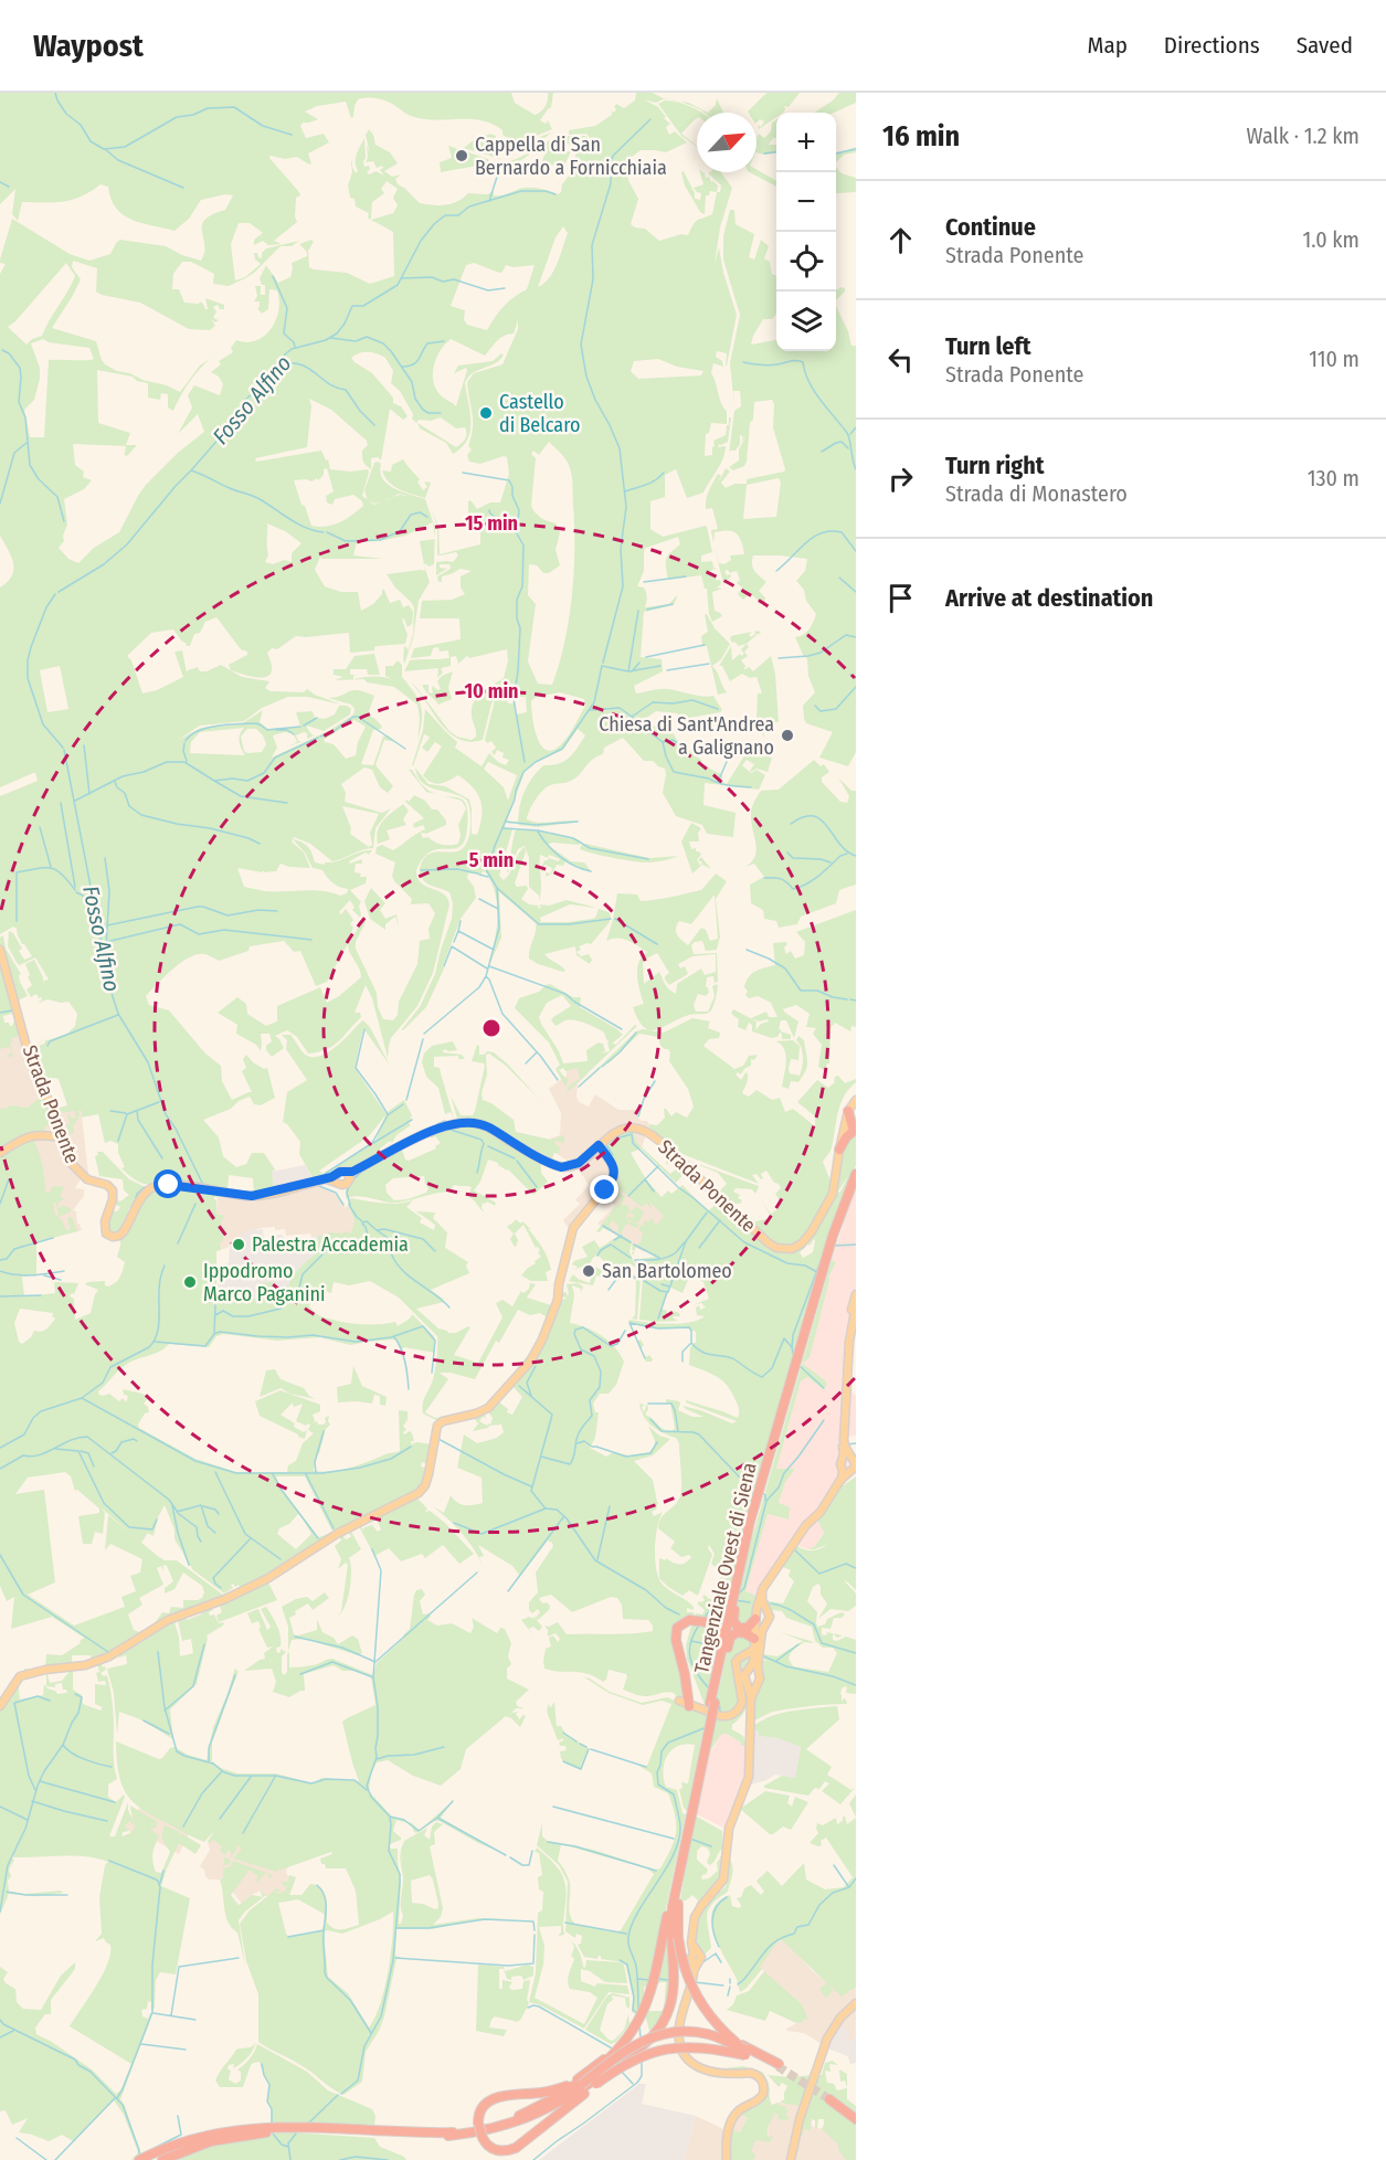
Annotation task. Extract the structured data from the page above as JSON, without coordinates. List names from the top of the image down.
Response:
{
  "streets": {
    "highway": ["Tangenziale Ovest di Siena"],
    "main road": ["Strada Ponente"]
  },
  "water": ["Fosso Alfino"],
  "places": [
    "Cappella di San Bernardo a Fornicchiaia",
    "Castello di Belcaro",
    "Chiesa di Sant'Andrea a Galignano",
    "Palestra Accademia",
    "San Bartolomeo",
    "Ippodromo Marco Paganini"
  ],
  "north": "top right",
  "page": {
    "header": "Waypost",
    "nav": ["Map", "Directions", "Saved"],
    "heading": ["16 min", "Walk · 1.2 km"],
    "map_buttons": ["+", "−"],
    "list": [
      ["Continue", "Strada Ponente", "1.0 km"],
      ["Turn left", "Strada Ponente", "110 m"],
      ["Turn right", "Strada di Monastero", "130 m"],
      "Arrive at destination"
    ]
  },
  "rings": ["15 min", "10 min", "5 min"]
}
